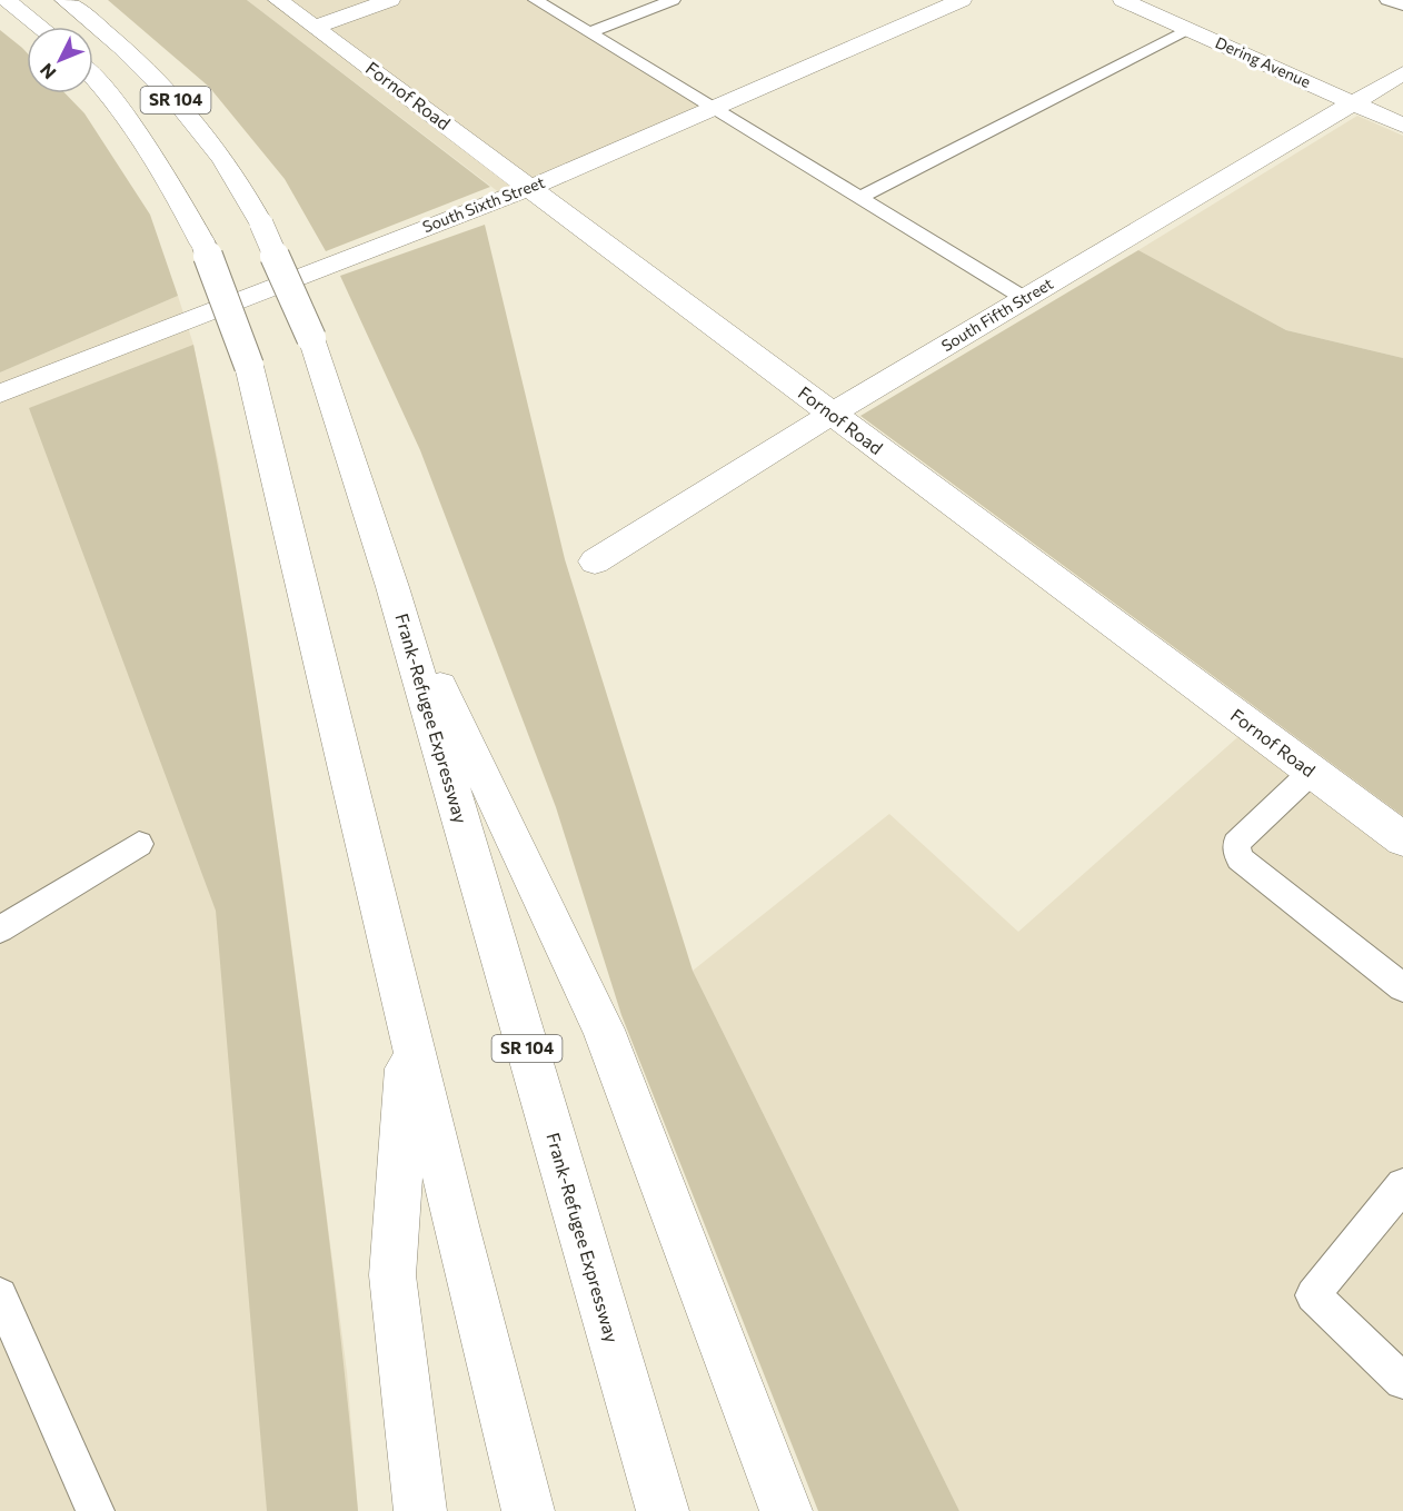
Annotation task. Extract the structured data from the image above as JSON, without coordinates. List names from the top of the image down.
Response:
{
  "streets": {
    "main road": [
      "Dering Avenue",
      "Fornof Road",
      "SR 104",
      "South Sixth Street",
      "South Fifth Street",
      "Frank-Refugee Expressway"
    ]
  },
  "crossings": [
    ["Dering Avenue", "South Fifth Street"],
    ["Fornof Road", "South Sixth Street"],
    ["Fornof Road", "South Fifth Street"]
  ],
  "north": "bottom left"
}
